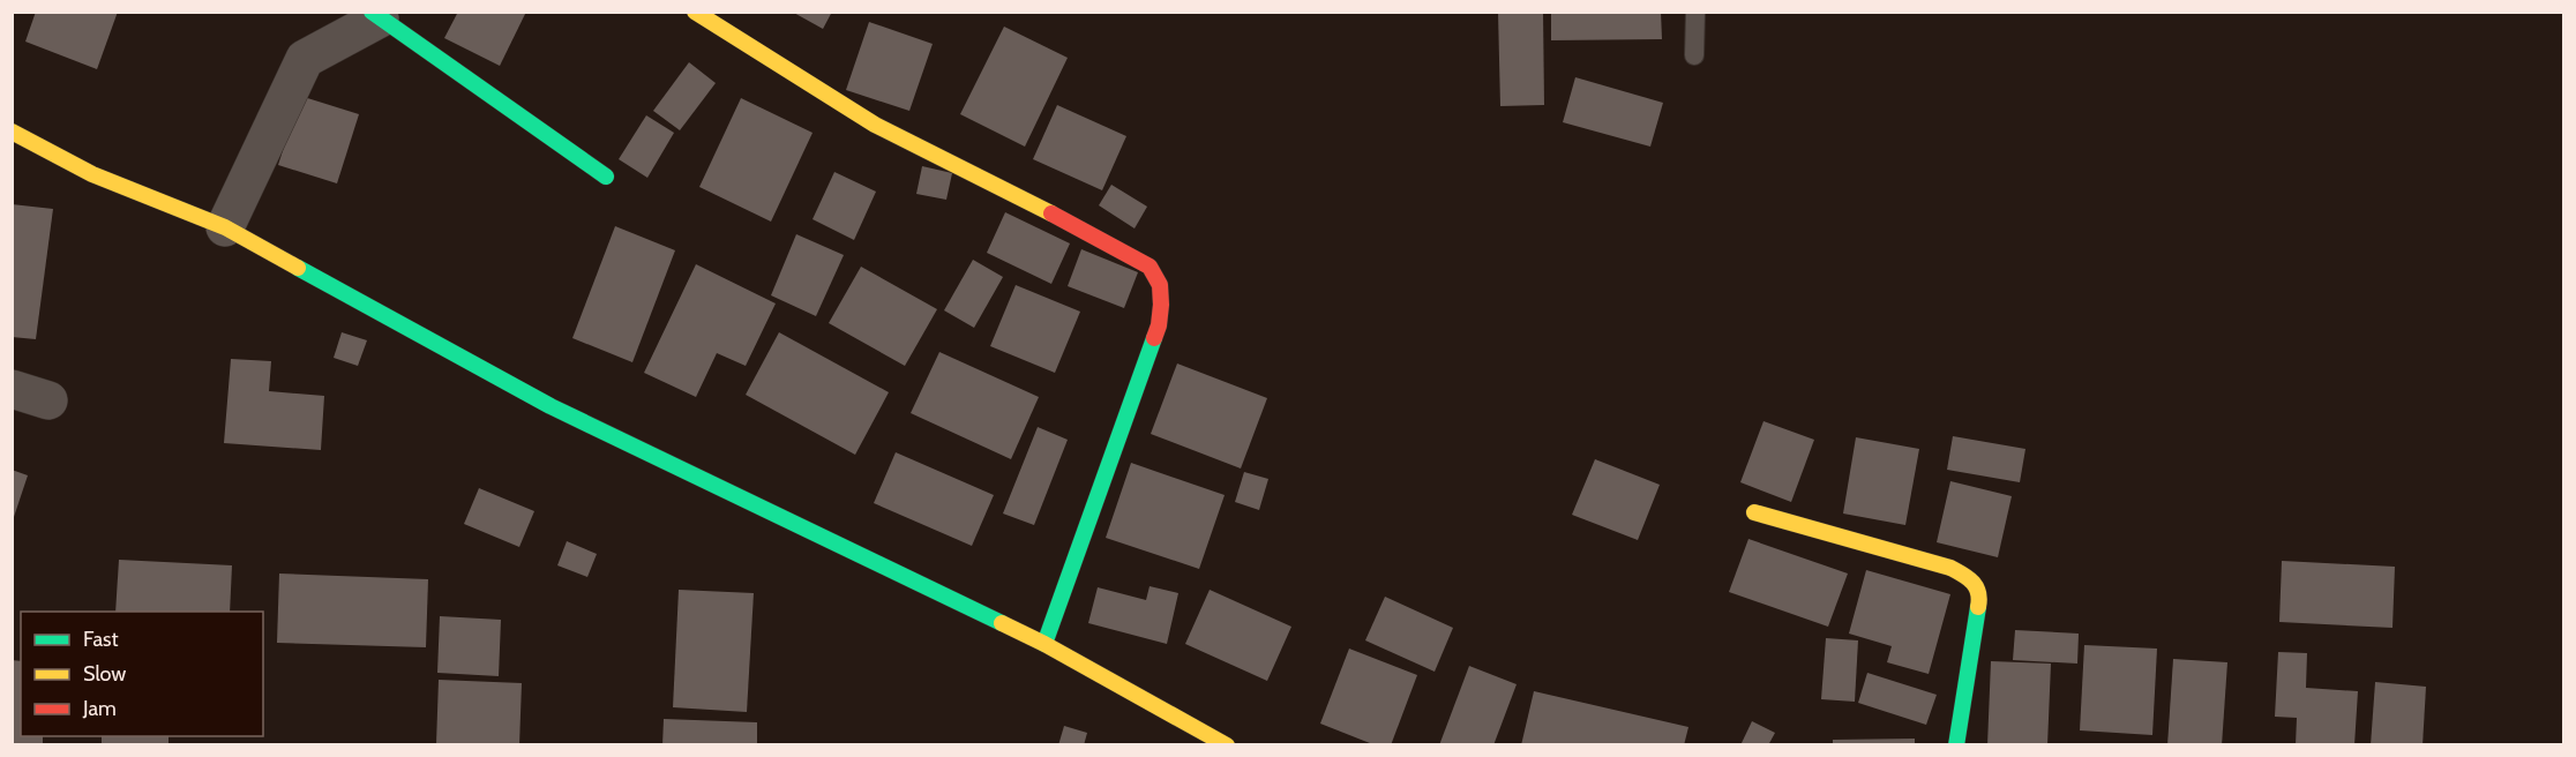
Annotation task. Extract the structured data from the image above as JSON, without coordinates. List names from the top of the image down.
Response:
{
  "legend": ["Fast", "Slow", "Jam"]
}
